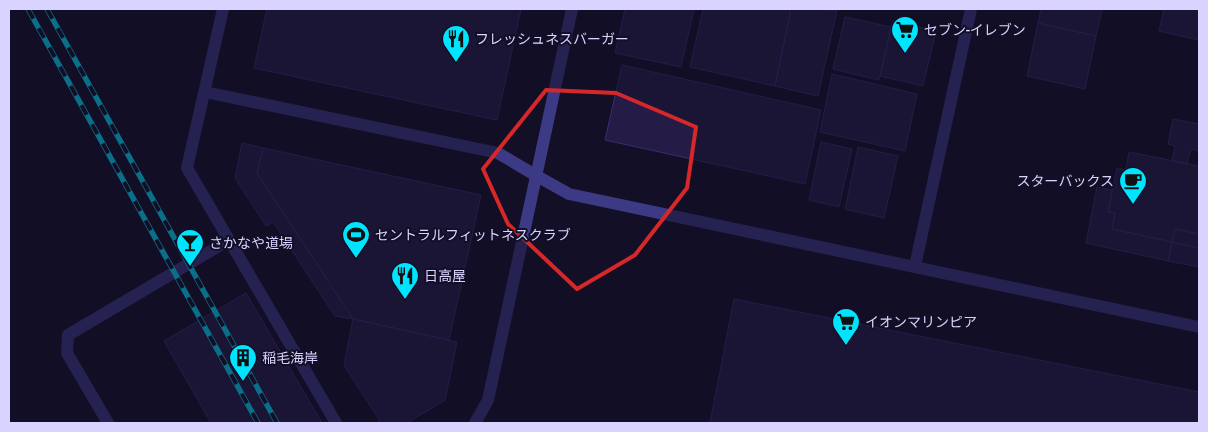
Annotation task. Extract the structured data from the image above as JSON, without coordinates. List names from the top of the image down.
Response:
{
  "places": {
    "supermarket": ["セブン-イレブン", "イオンマリンピア"],
    "restaurant": ["フレッシュネスバーガー", "日高屋"],
    "cafe": ["スターバックス"],
    "sports": ["セントラルフィットネスクラブ"],
    "bar": ["さかなや道場"],
    "building": ["稲毛海岸"]
  }
}
